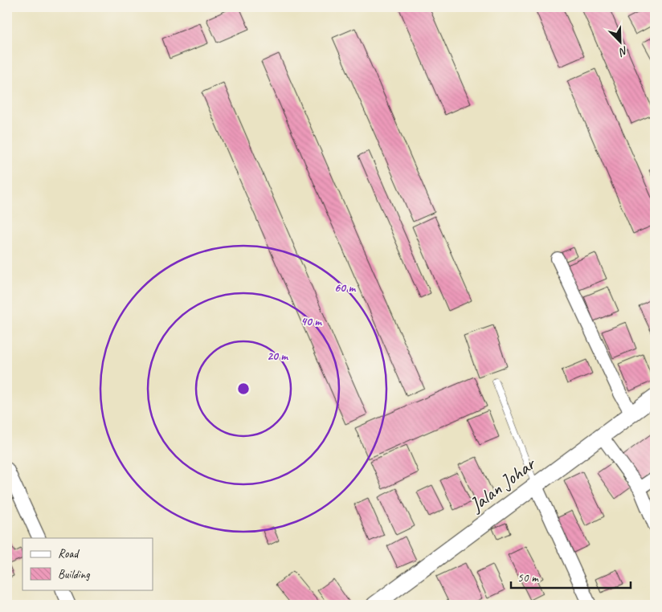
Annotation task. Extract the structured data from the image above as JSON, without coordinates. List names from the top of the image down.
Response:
{
  "streets": {
    "street": ["Jalan Johar"]
  },
  "legend": ["Road", "Building"],
  "scale_bar": "50 m",
  "north": "bottom right",
  "rings": ["60 m", "40 m", "20 m"]
}
